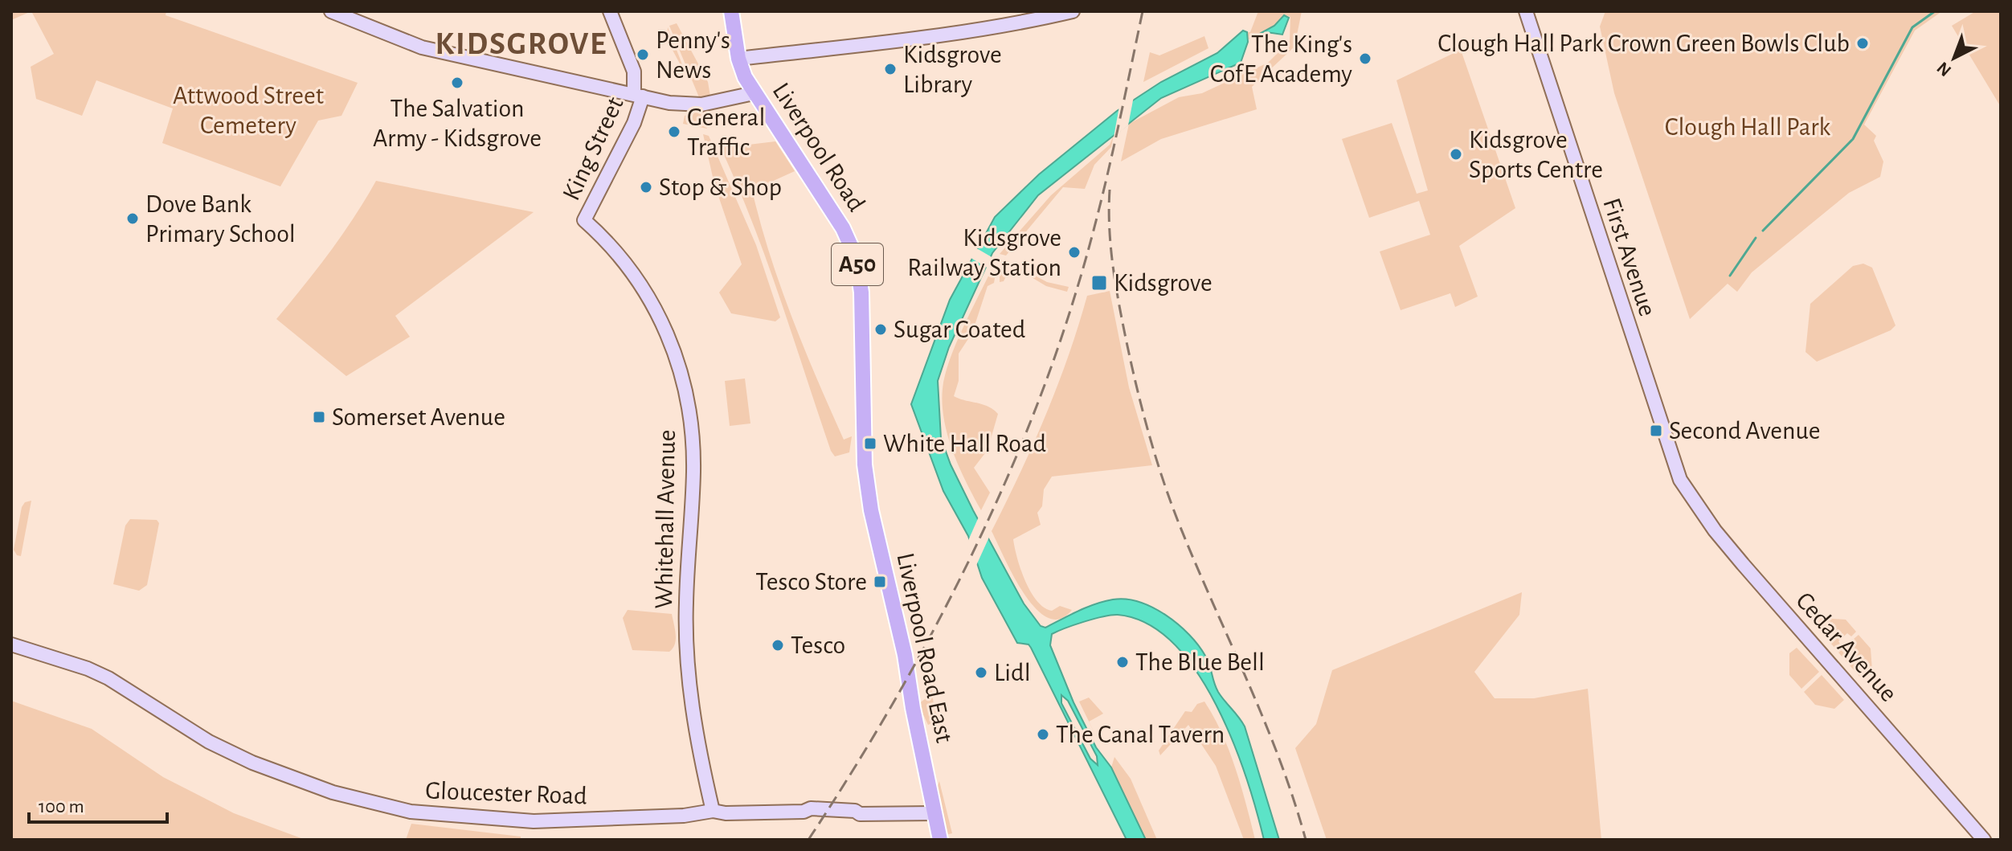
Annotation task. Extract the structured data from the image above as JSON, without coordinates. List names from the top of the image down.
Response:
{
  "streets": {
    "main road": ["Liverpool Road", "A50", "Liverpool Road East"],
    "street": [
      "King Street",
      "First Avenue",
      "Whitehall Avenue",
      "Cedar Avenue",
      "Gloucester Road"
    ]
  },
  "crossings": [
    ["Liverpool Road", "Liverpool Road East"],
    ["King Street", "Whitehall Avenue"],
    ["First Avenue", "Cedar Avenue"],
    ["Whitehall Avenue", "Gloucester Road"],
    ["Liverpool Road East", "Gloucester Road"]
  ],
  "districts": ["KIDSGROVE"],
  "parks": ["Attwood Street Cemetery", "Clough Hall Park"],
  "places": {
    "other": [
      "Clough Hall Park Crown Green Bowls Club",
      "Penny's News",
      "The King's CofE Academy",
      "Kidsgrove Library",
      "The Salvation Army - Kidsgrove",
      "General Traffic",
      "Kidsgrove Sports Centre",
      "Stop & Shop",
      "Dove Bank Primary School",
      "Kidsgrove Railway Station",
      "Sugar Coated",
      "Tesco",
      "The Blue Bell",
      "Lidl",
      "The Canal Tavern"
    ],
    "transit": [
      "Kidsgrove",
      "Somerset Avenue",
      "Second Avenue",
      "White Hall Road",
      "Tesco Store"
    ]
  },
  "scale_bar": "100 m",
  "north": "bottom left"
}
